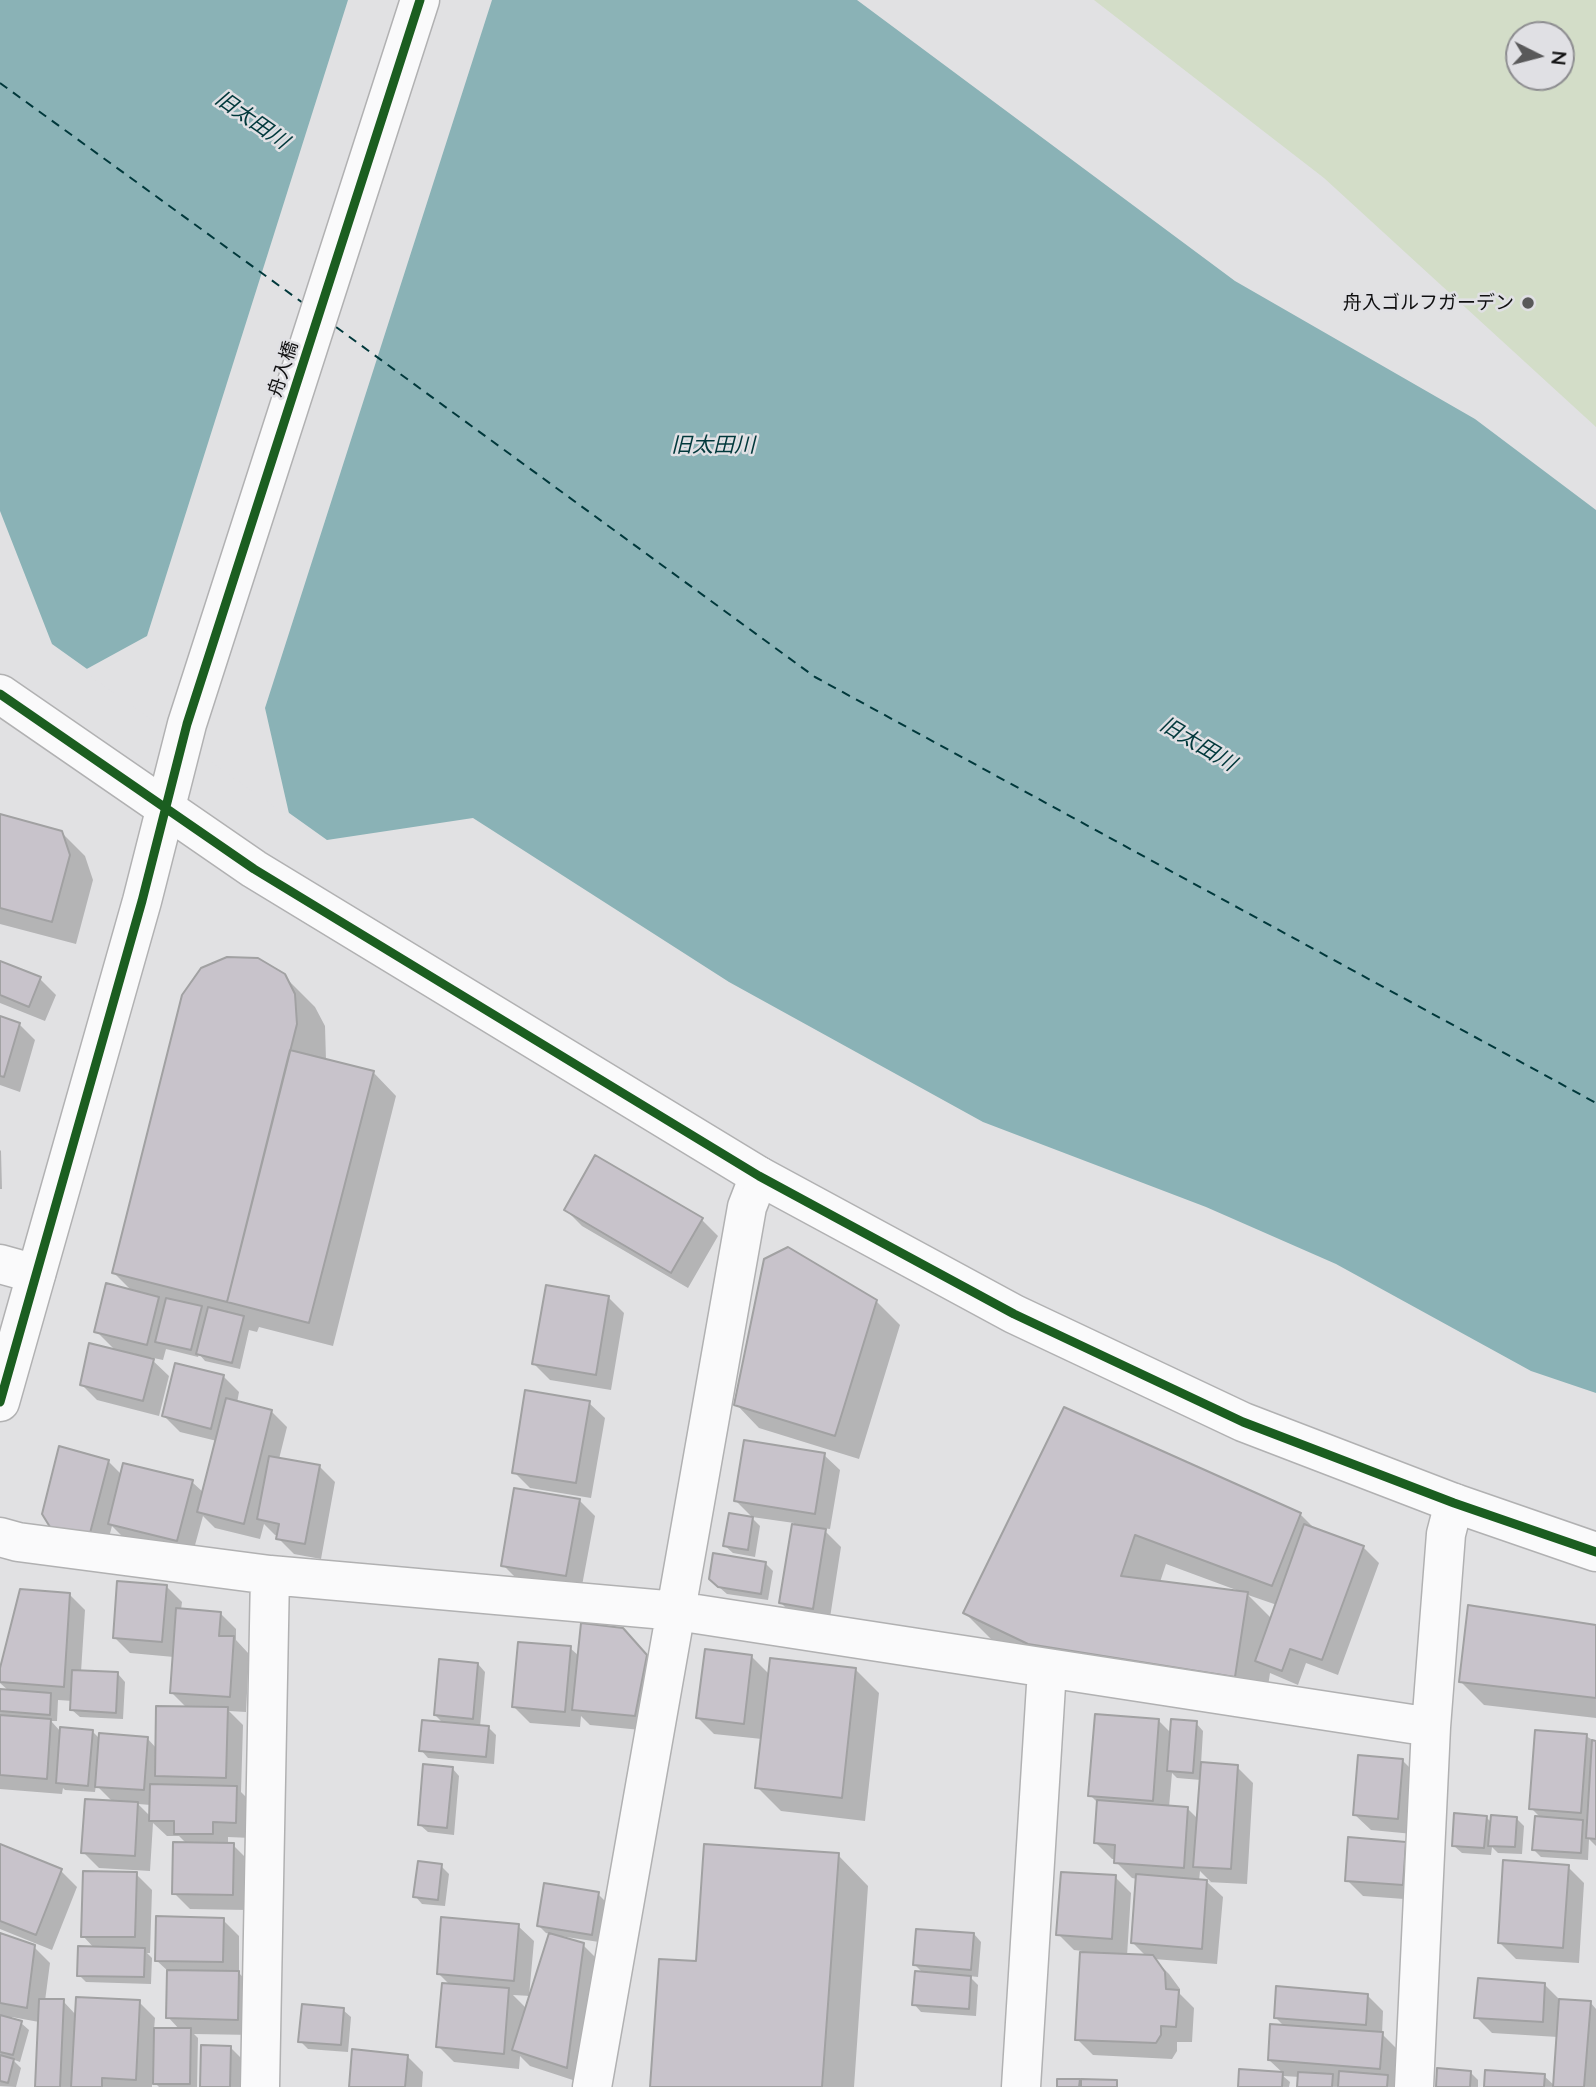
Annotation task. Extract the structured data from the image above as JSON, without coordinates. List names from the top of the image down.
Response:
{
  "streets": {
    "street": ["舟入橋"]
  },
  "water": ["旧太田川"],
  "places": ["舟入ゴルフガーデン"],
  "north": "right"
}
